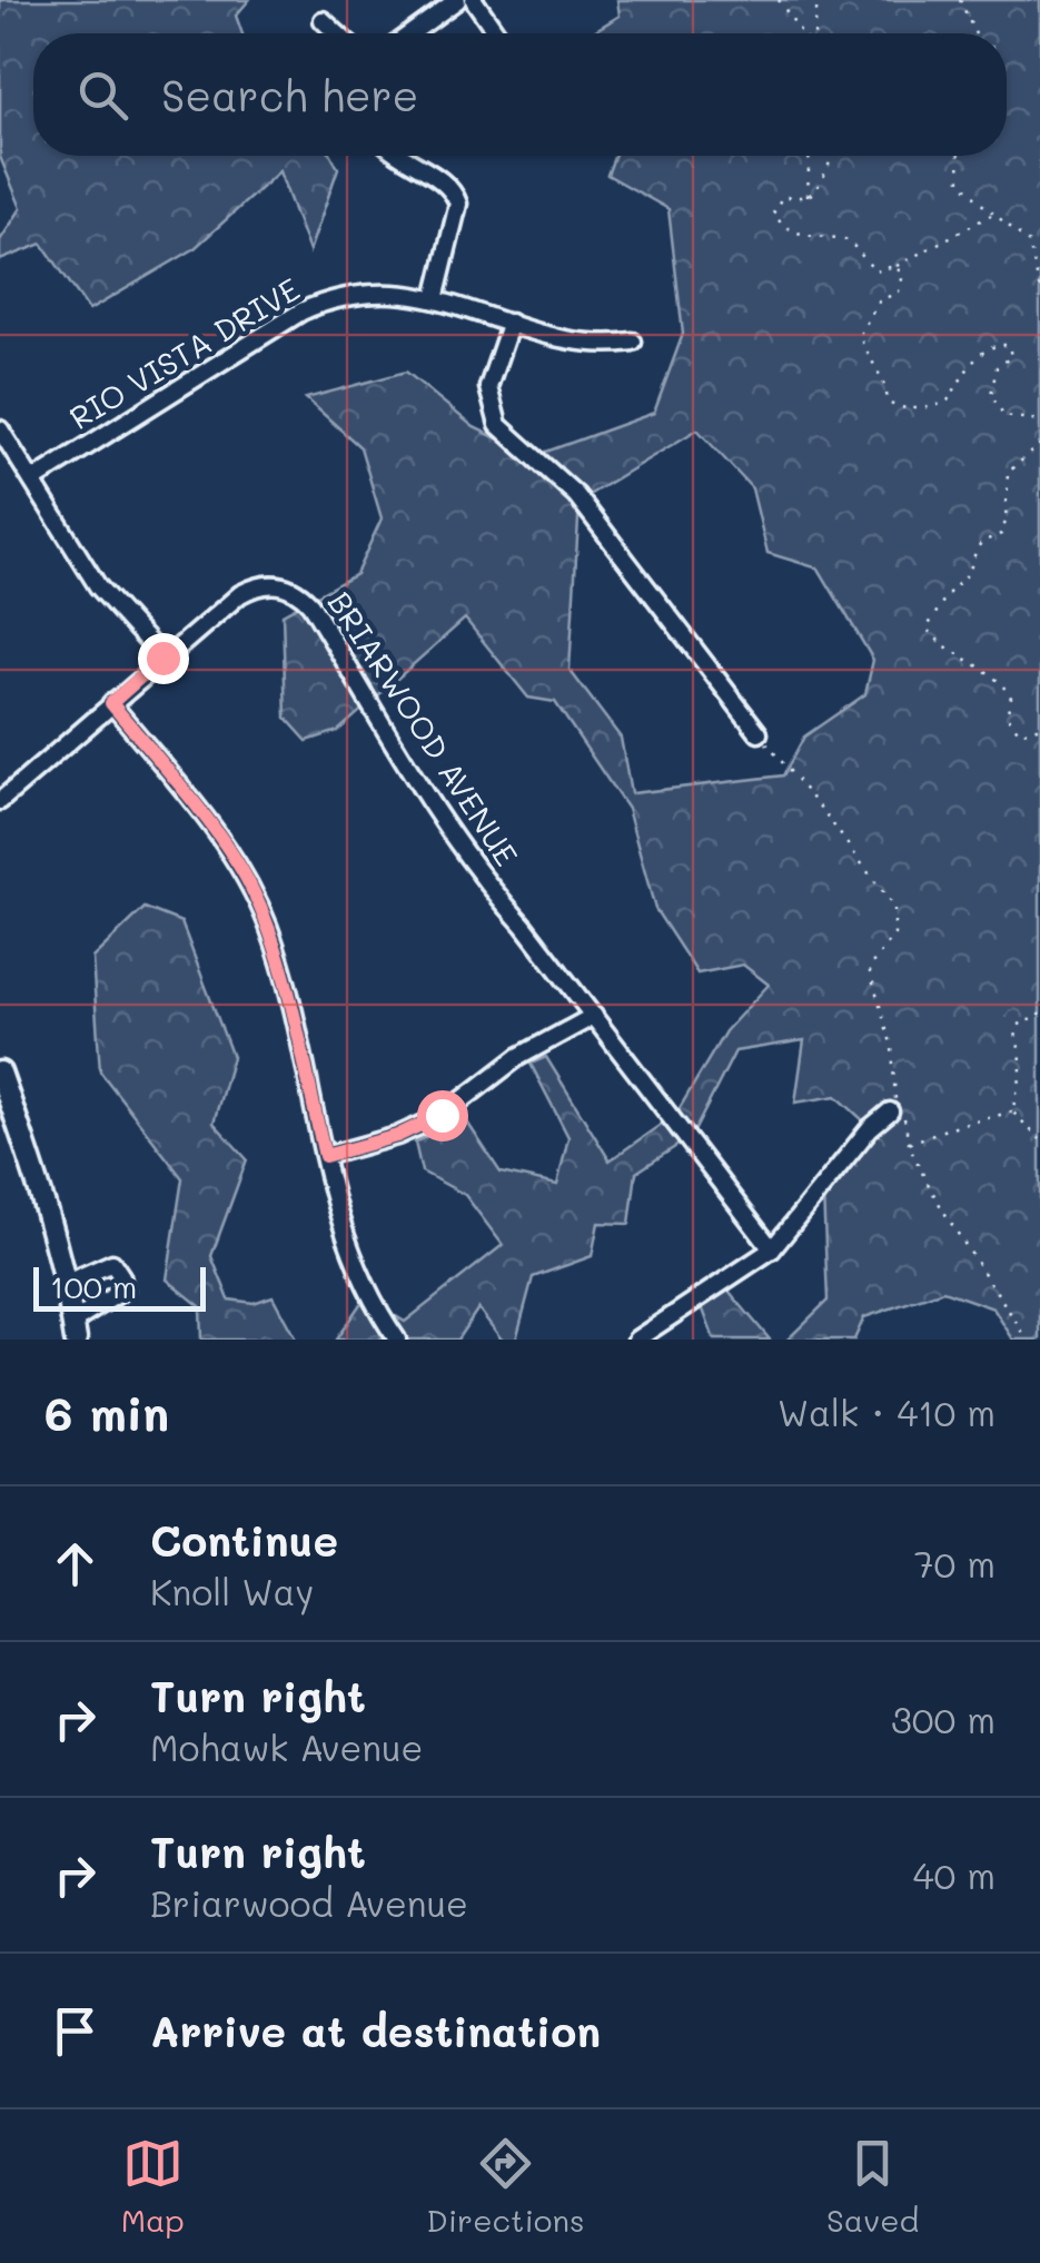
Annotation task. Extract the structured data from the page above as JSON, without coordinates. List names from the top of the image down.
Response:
{
  "streets": {
    "street": ["RIO VISTA DRIVE", "BRIARWOOD AVENUE"]
  },
  "scale_bar": "100 m",
  "page": {
    "search": "Search here",
    "scale": "100 m",
    "heading": ["6 min", "Walk · 410 m"],
    "list": [
      ["Continue", "Knoll Way", "70 m"],
      ["Turn right", "Mohawk Avenue", "300 m"],
      ["Turn right", "Briarwood Avenue", "40 m"],
      "Arrive at destination"
    ],
    "nav": ["Map", "Directions", "Saved"]
  }
}
